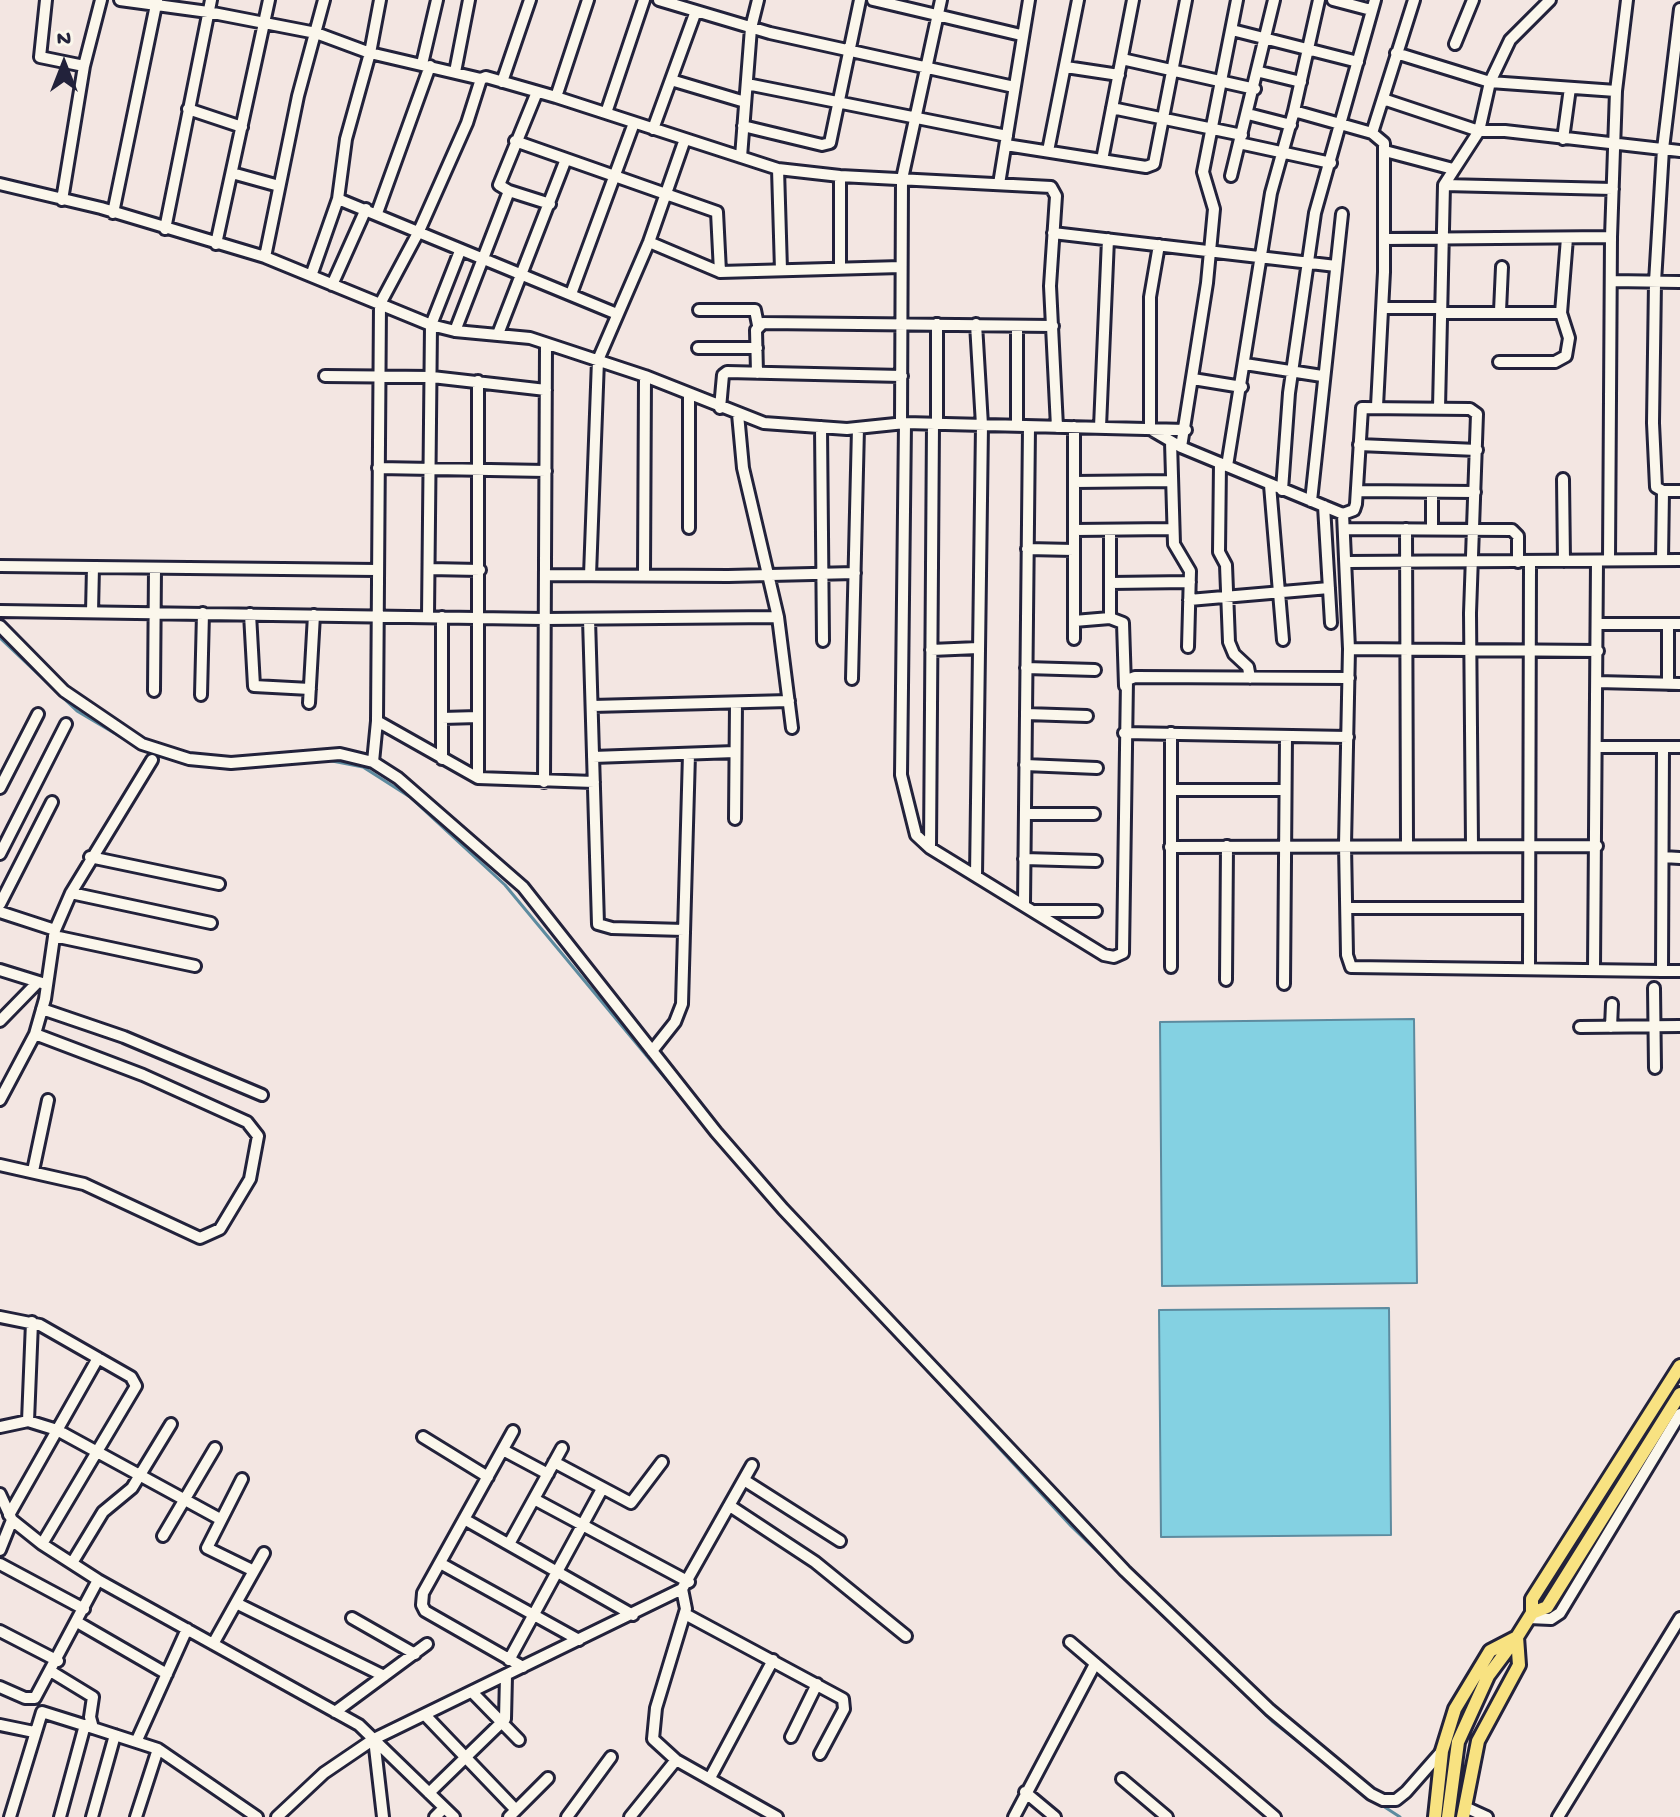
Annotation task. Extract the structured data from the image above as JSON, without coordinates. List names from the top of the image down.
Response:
{
  "north": "top"
}
